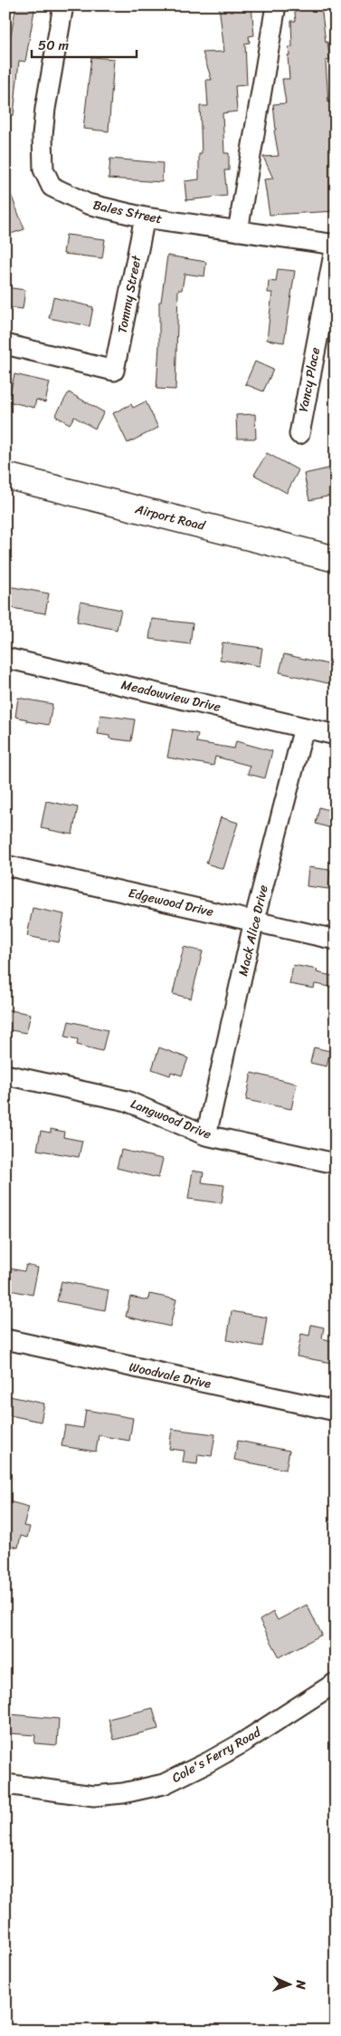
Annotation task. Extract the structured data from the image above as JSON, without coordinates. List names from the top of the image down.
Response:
{
  "streets": {
    "highway": ["Airport Road"],
    "street": [
      "Bales Street",
      "Tommy Street",
      "Yancy Place",
      "Meadowview Drive",
      "Edgewood Drive",
      "Mack Alice Drive",
      "Langwood Drive",
      "Woodvale Drive",
      "Cole's Ferry Road"
    ]
  },
  "crossings": [
    ["Bales Street", "Tommy Street"],
    ["Bales Street", "Yancy Place"],
    ["Meadowview Drive", "Mack Alice Drive"],
    ["Edgewood Drive", "Mack Alice Drive"],
    ["Mack Alice Drive", "Langwood Drive"]
  ],
  "scale_bar": "50 m",
  "north": "right"
}
